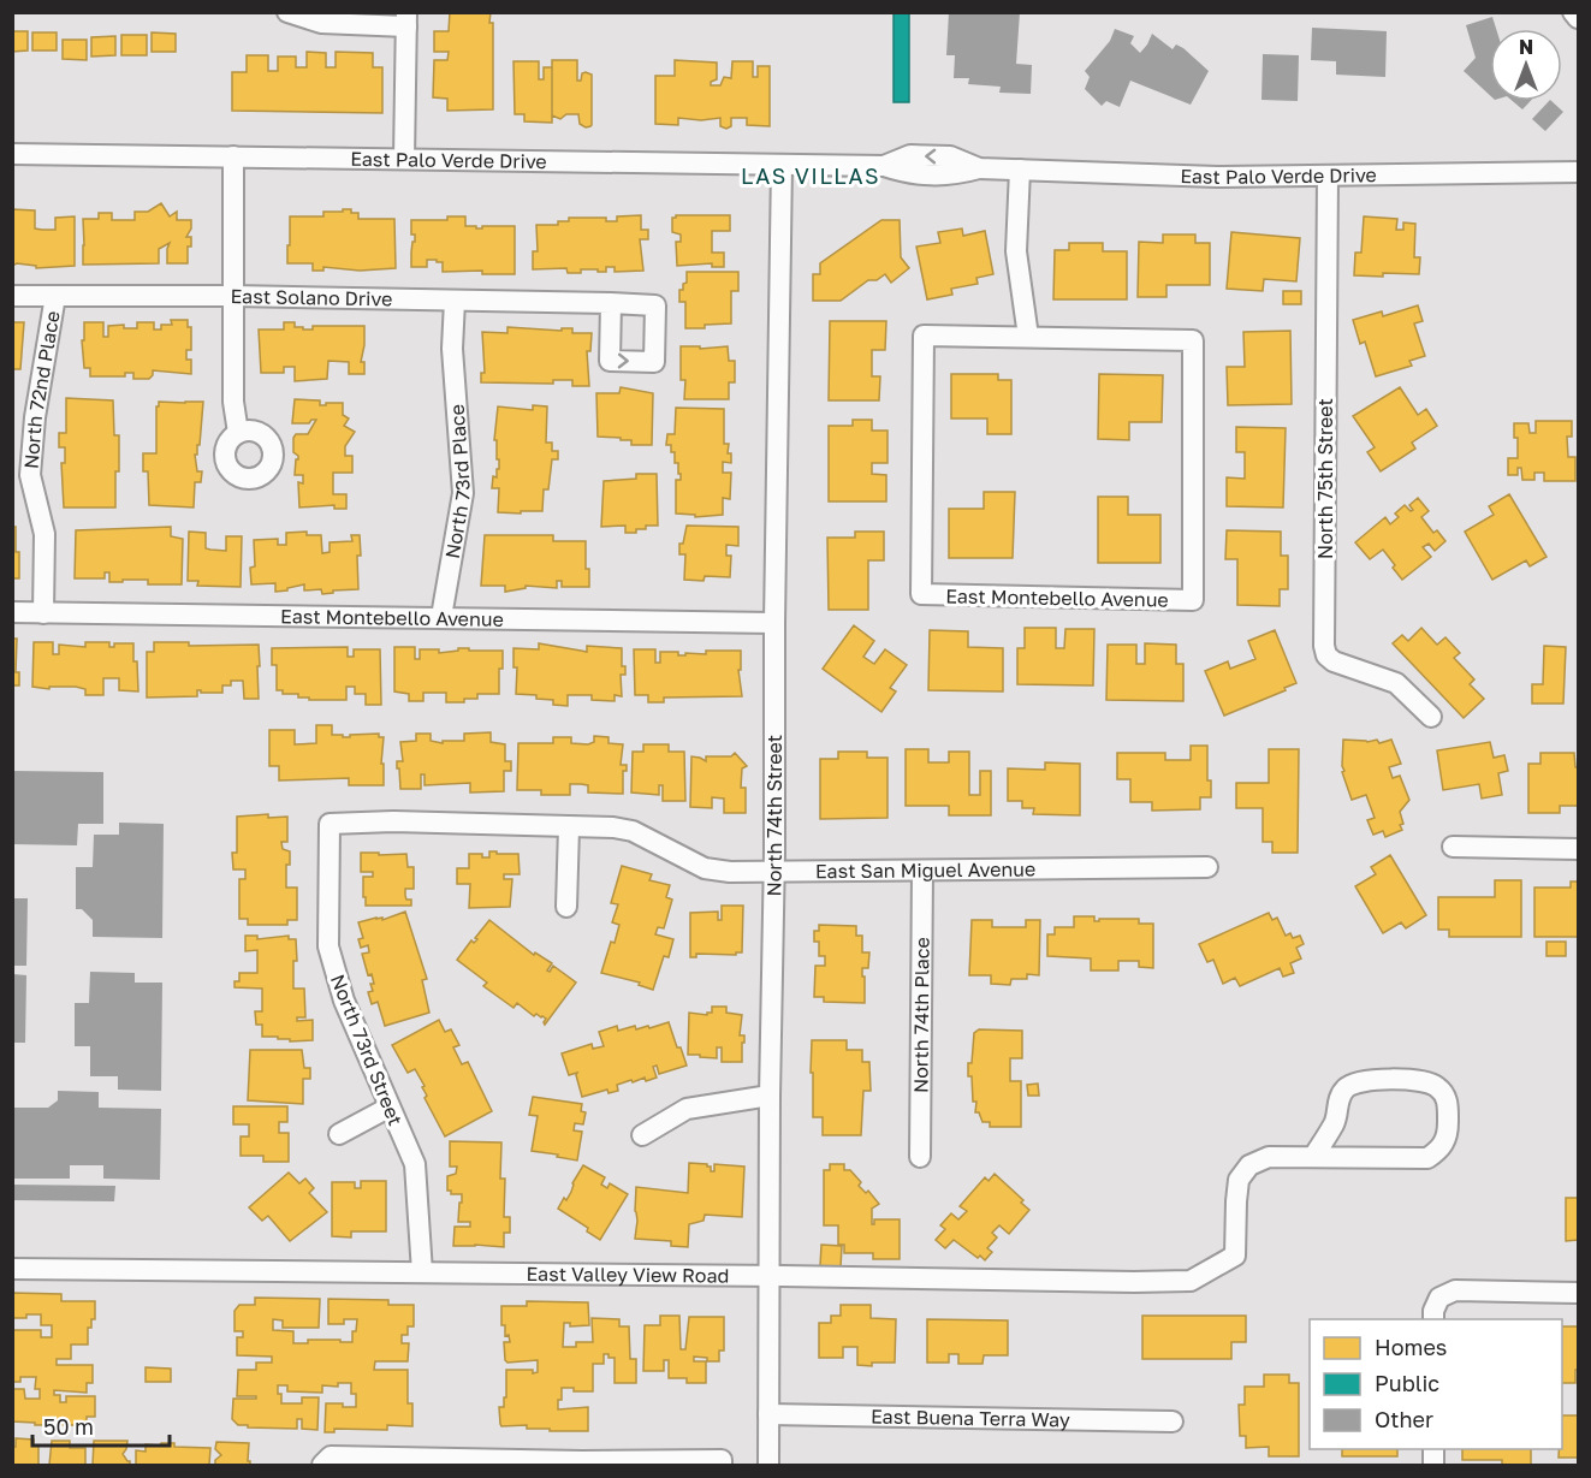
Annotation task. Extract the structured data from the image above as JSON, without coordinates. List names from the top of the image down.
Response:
{
  "streets": {
    "street": [
      "East Palo Verde Drive",
      "East Solano Drive",
      "North 72nd Place",
      "North 75th Street",
      "North 73rd Place",
      "East Montebello Avenue",
      "North 74th Street",
      "East San Miguel Avenue",
      "North 74th Place",
      "North 73rd Street",
      "East Valley View Road",
      "East Buena Terra Way"
    ]
  },
  "crossings": [
    ["East Palo Verde Drive", "North 75th Street"],
    ["East Palo Verde Drive", "North 74th Street"],
    ["East Solano Drive", "North 72nd Place"],
    ["East Solano Drive", "North 73rd Place"],
    ["North 72nd Place", "East Montebello Avenue"],
    ["North 73rd Place", "East Montebello Avenue"],
    ["East Montebello Avenue", "North 74th Street"],
    ["North 74th Street", "East San Miguel Avenue"],
    ["North 74th Street", "East Valley View Road"],
    ["North 74th Street", "East Buena Terra Way"],
    ["East San Miguel Avenue", "North 74th Place"],
    ["East San Miguel Avenue", "North 73rd Street"],
    ["North 73rd Street", "East Valley View Road"]
  ],
  "districts": ["LAS VILLAS"],
  "legend": ["Homes", "Public", "Other"],
  "scale_bar": "50 m",
  "north": "top"
}
